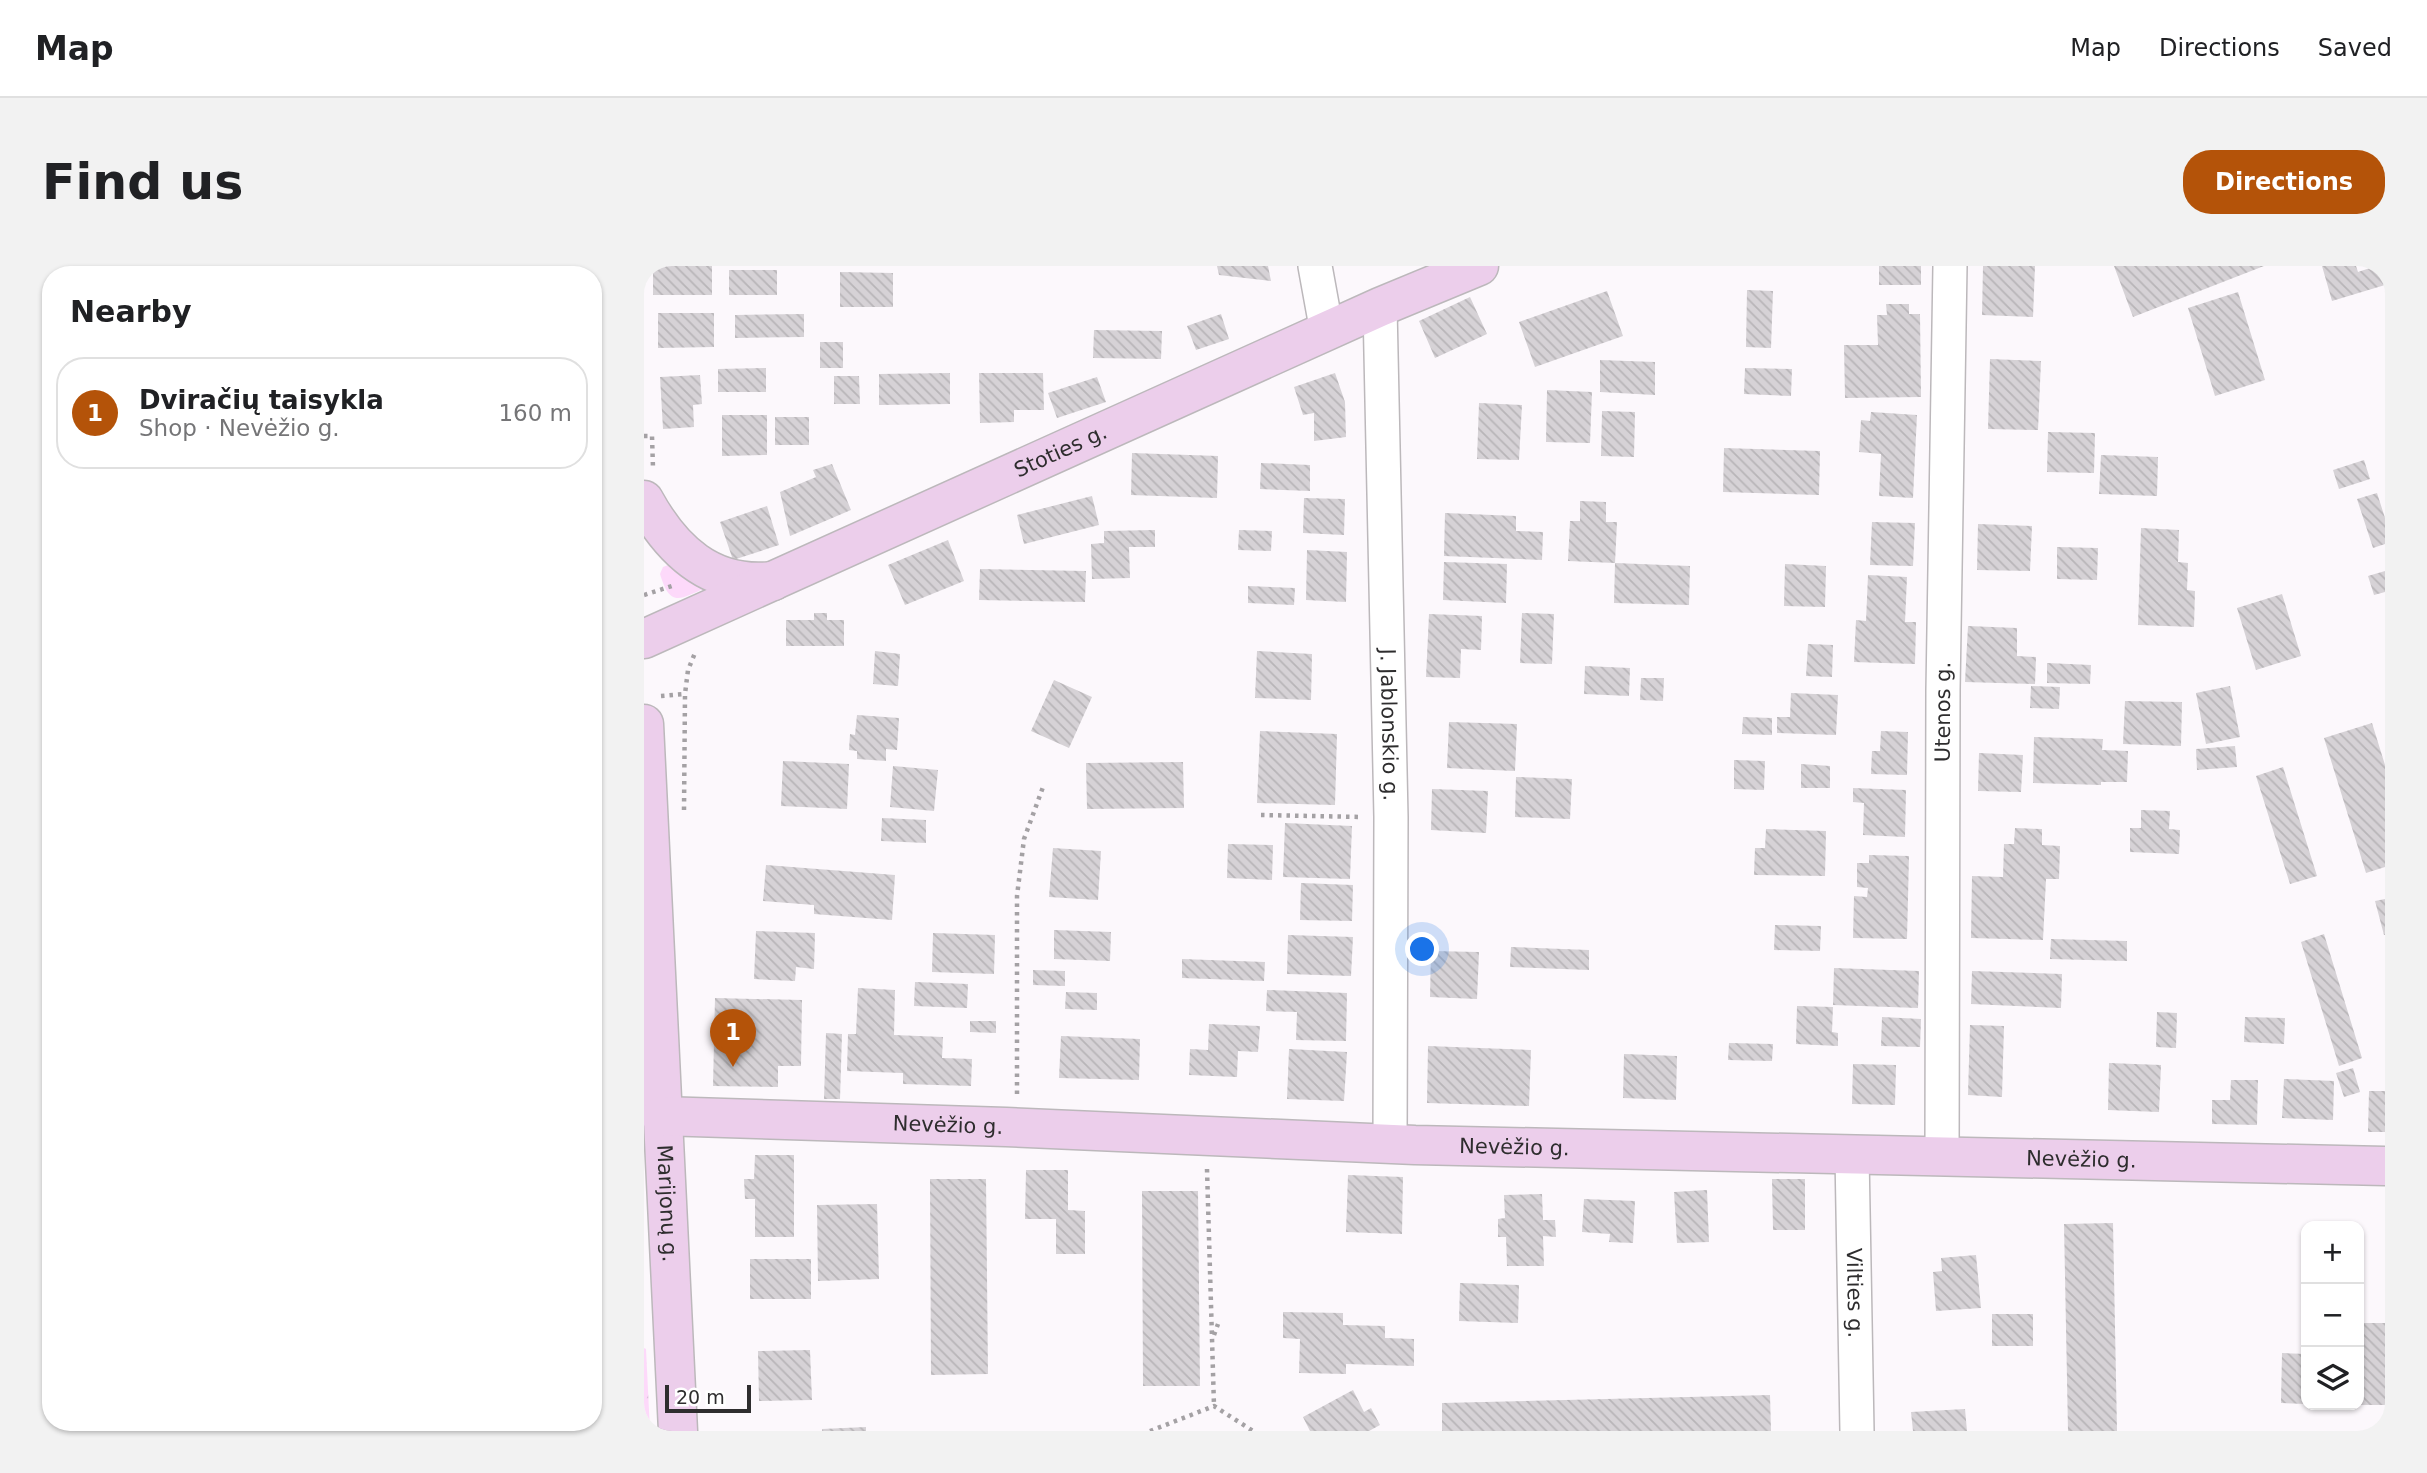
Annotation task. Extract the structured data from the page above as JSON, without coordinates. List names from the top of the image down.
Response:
{
  "streets": {
    "main road": ["Stoties g.", "Nevėžio g.", "Marijonų g."],
    "street": ["Utenos g.", "J. Jablonskio g.", "Vilties g."]
  },
  "crossings": [
    ["Stoties g.", "J. Jablonskio g."],
    ["Utenos g.", "Nevėžio g."],
    ["J. Jablonskio g.", "Nevėžio g."],
    ["Nevėžio g.", "Marijonų g."],
    ["Nevėžio g.", "Vilties g."]
  ],
  "scale_bar": "20 m",
  "page": {
    "header": "Map",
    "nav": ["Map", "Directions", "Saved"],
    "buttons": "Directions",
    "title": "Find us",
    "heading": "Nearby",
    "list": [
      {
        "mark": "1",
        "name": "Dviračių taisykla",
        "note": "Shop · Nevėžio g.",
        "value": "160 m"
      }
    ],
    "pins": "1",
    "map_buttons": ["+", "−"],
    "scale": "20 m"
  }
}
